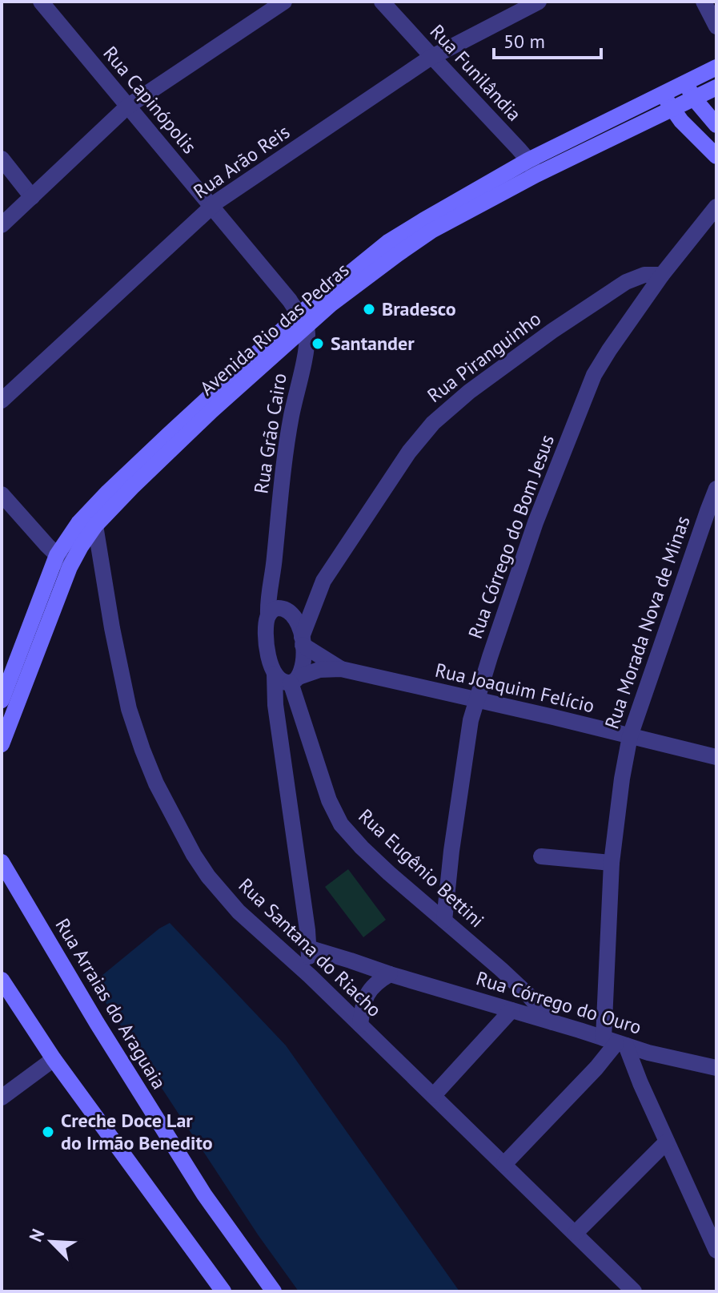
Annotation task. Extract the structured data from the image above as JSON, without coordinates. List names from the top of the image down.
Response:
{
  "streets": {
    "main road": ["Avenida Rio das Pedras", "Rua Arraias do Araguaia"],
    "street": [
      "Rua Funilândia",
      "Rua Capinópolis",
      "Rua Arão Reis",
      "Rua Piranguinho",
      "Rua Grão Cairo",
      "Rua Córrego do Bom Jesus",
      "Rua Morada Nova de Minas",
      "Rua Joaquim Felício",
      "Rua Eugênio Bettini",
      "Rua Santana do Riacho",
      "Rua Córrego do Ouro"
    ]
  },
  "crossings": [
    ["Rua Funilândia", "Rua Arão Reis"],
    ["Rua Funilândia", "Avenida Rio das Pedras"],
    ["Rua Capinópolis", "Rua Arão Reis"],
    ["Rua Capinópolis", "Avenida Rio das Pedras"],
    ["Rua Capinópolis", "Rua Grão Cairo"],
    ["Avenida Rio das Pedras", "Rua Grão Cairo"],
    ["Avenida Rio das Pedras", "Rua Santana do Riacho"],
    ["Rua Piranguinho", "Rua Grão Cairo"],
    ["Rua Piranguinho", "Rua Córrego do Bom Jesus"],
    ["Rua Piranguinho", "Rua Joaquim Felício"],
    ["Rua Piranguinho", "Rua Eugênio Bettini"],
    ["Rua Grão Cairo", "Rua Joaquim Felício"],
    ["Rua Córrego do Bom Jesus", "Rua Joaquim Felício"],
    ["Rua Córrego do Bom Jesus", "Rua Eugênio Bettini"],
    ["Rua Morada Nova de Minas", "Rua Joaquim Felício"],
    ["Rua Morada Nova de Minas", "Rua Córrego do Ouro"],
    ["Rua Joaquim Felício", "Rua Eugênio Bettini"],
    ["Rua Eugênio Bettini", "Rua Córrego do Ouro"]
  ],
  "places": ["Bradesco", "Santander", "Creche Doce Lar do Irmão Benedito"],
  "scale_bar": "50 m",
  "north": "top left"
}
